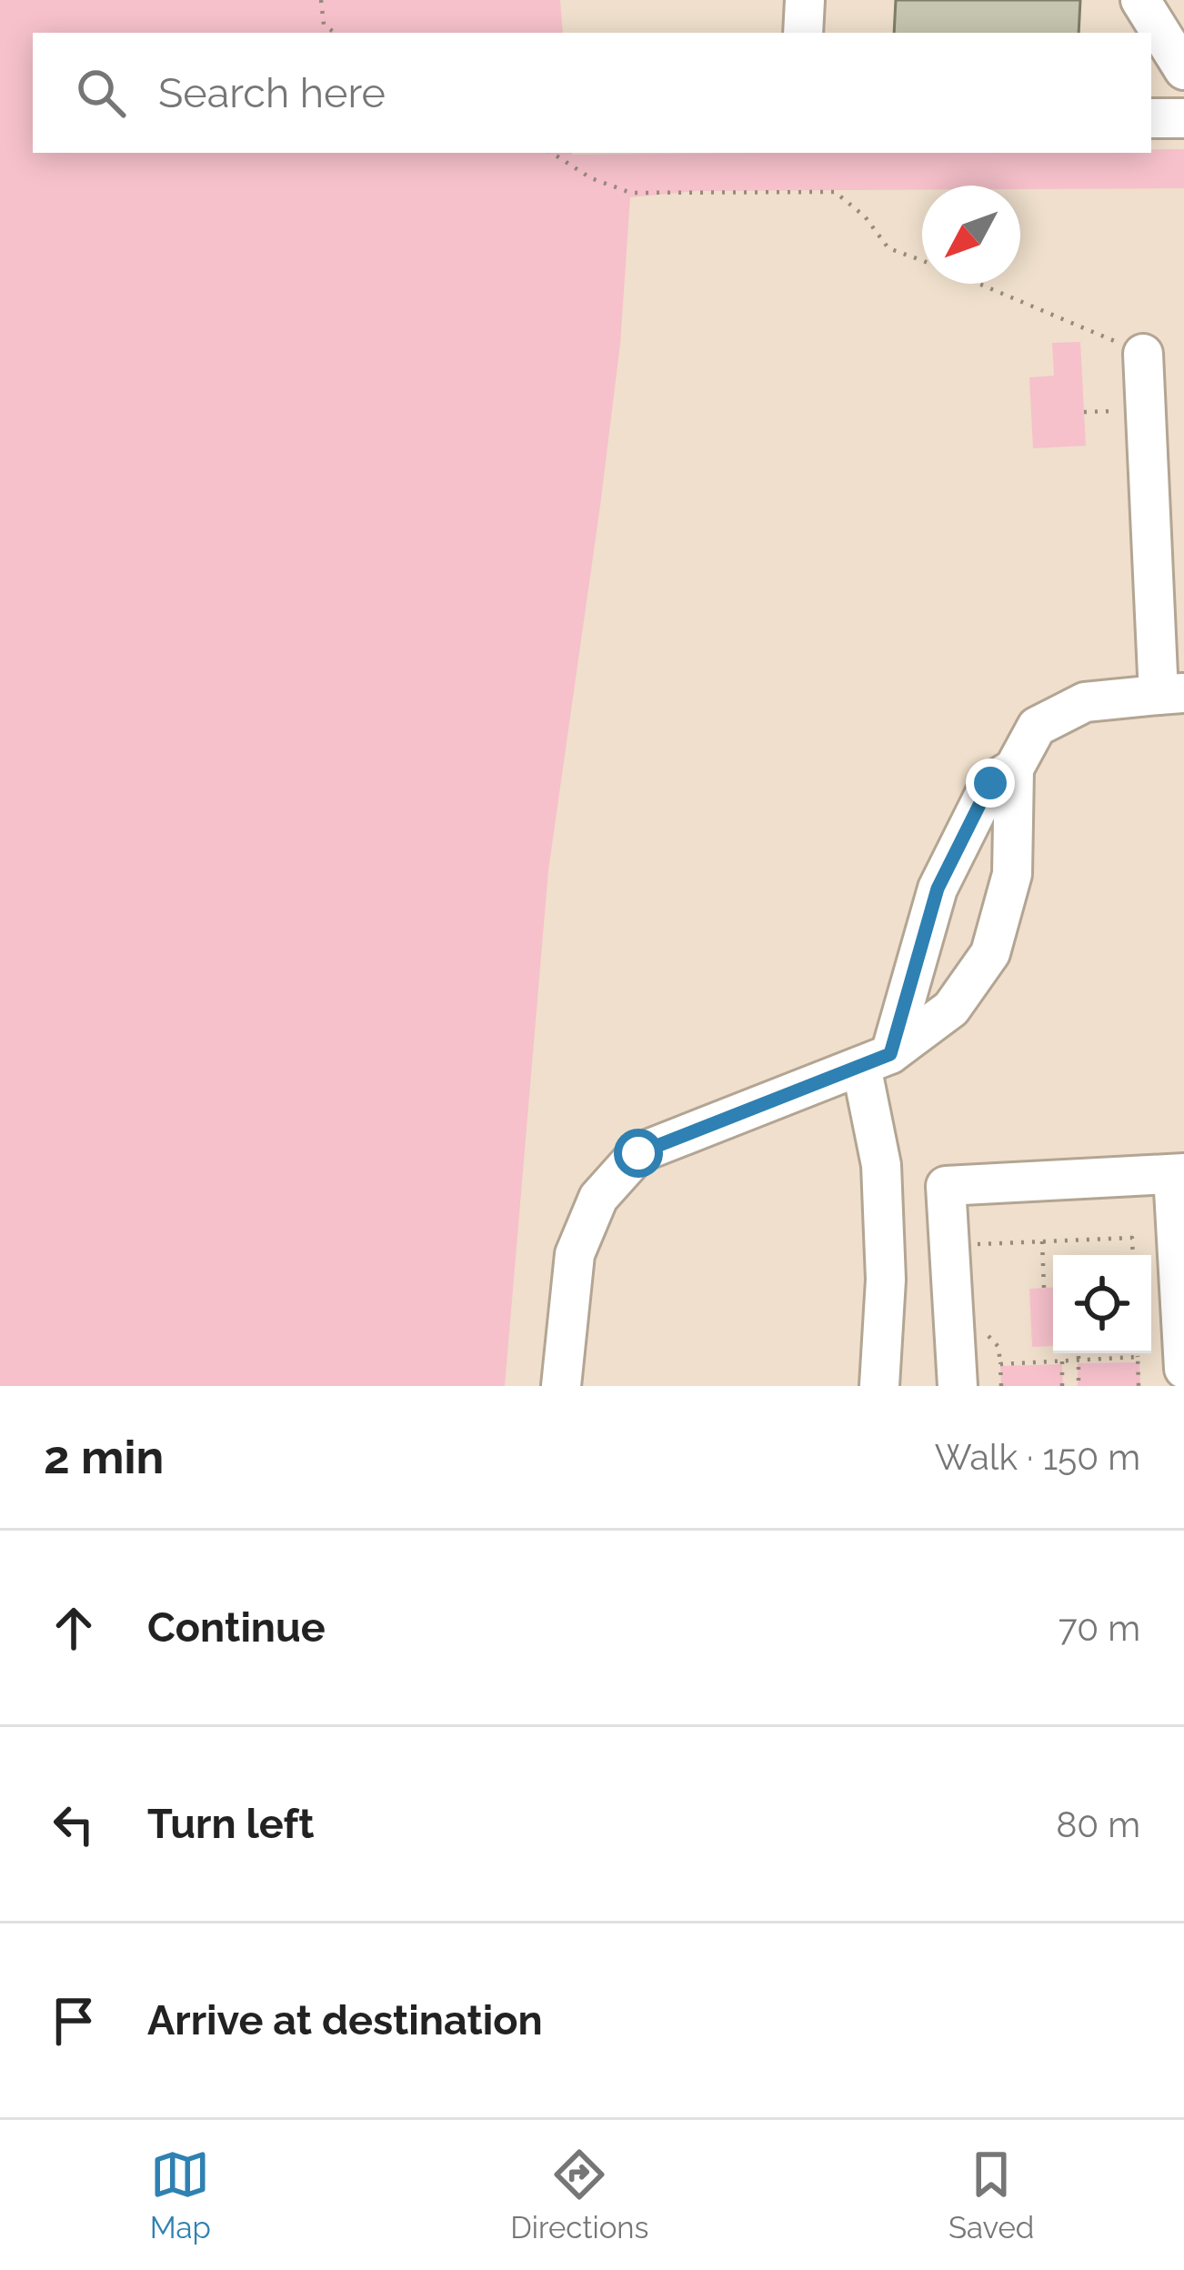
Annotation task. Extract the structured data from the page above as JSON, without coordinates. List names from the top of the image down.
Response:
{
  "north": "bottom left",
  "page": {
    "search": "Search here",
    "heading": ["2 min", "Walk · 150 m"],
    "list": [
      ["Continue", "70 m"],
      ["Turn left", "80 m"],
      "Arrive at destination"
    ],
    "nav": ["Map", "Directions", "Saved"]
  }
}
